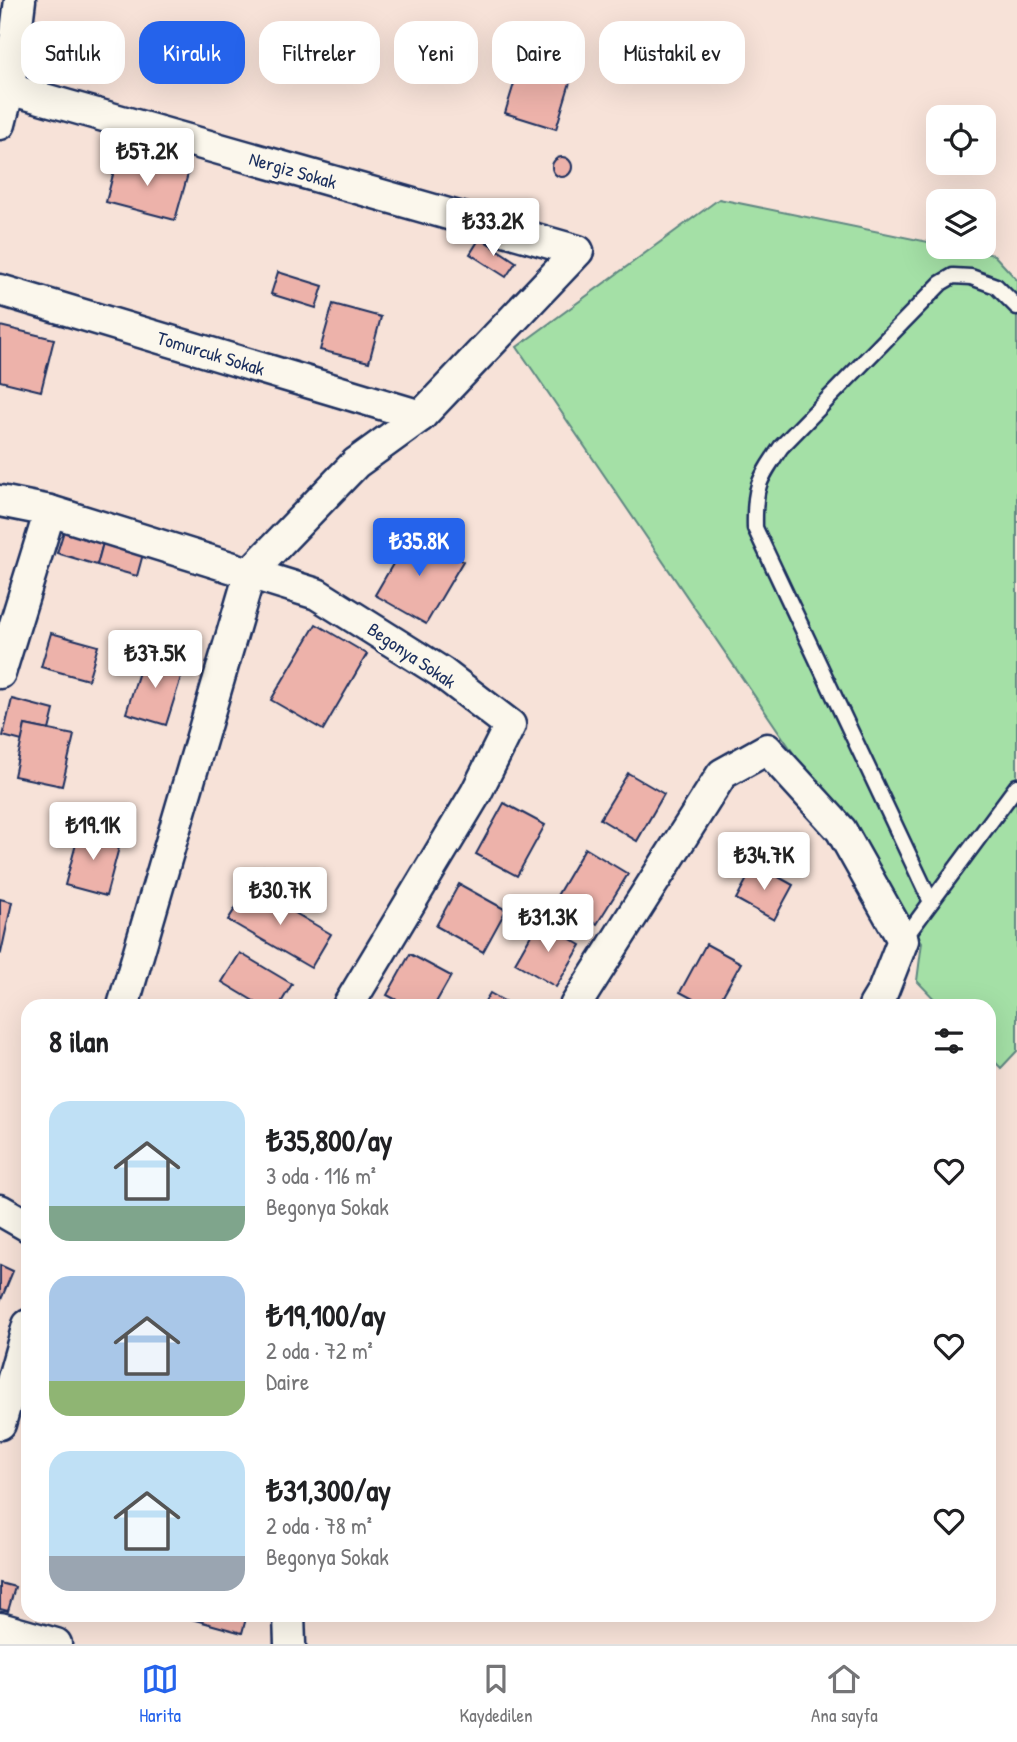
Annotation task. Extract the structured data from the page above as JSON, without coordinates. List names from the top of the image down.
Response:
{
  "streets": {
    "street": ["Nergiz Sokak", "Tomurcuk Sokak", "Begonya Sokak"]
  },
  "crossings": [
    ["Nergiz Sokak", "Tomurcuk Sokak"]
  ],
  "page": {
    "chip": [
      "Satılık",
      "Kiralık",
      "Filtreler",
      "Yeni",
      "Daire",
      "Müstakil ev"
    ],
    "price": [
      "₺57.2K",
      "₺33.2K",
      "₺35.8K",
      "₺37.5K",
      "₺19.1K",
      "₺34.7K",
      "₺30.7K",
      "₺31.3K"
    ],
    "heading": "8 ilan",
    "list": [
      {
        "name": "₺35,800/ay",
        "note": "3 oda · 116 m² · Begonya Sokak"
      },
      {
        "name": "₺19,100/ay",
        "note": "2 oda · 72 m² · Daire"
      },
      {
        "name": "₺31,300/ay",
        "note": "2 oda · 78 m² · Begonya Sokak"
      }
    ],
    "tabs": ["Harita", "Kaydedilen", "Ana sayfa"]
  }
}
